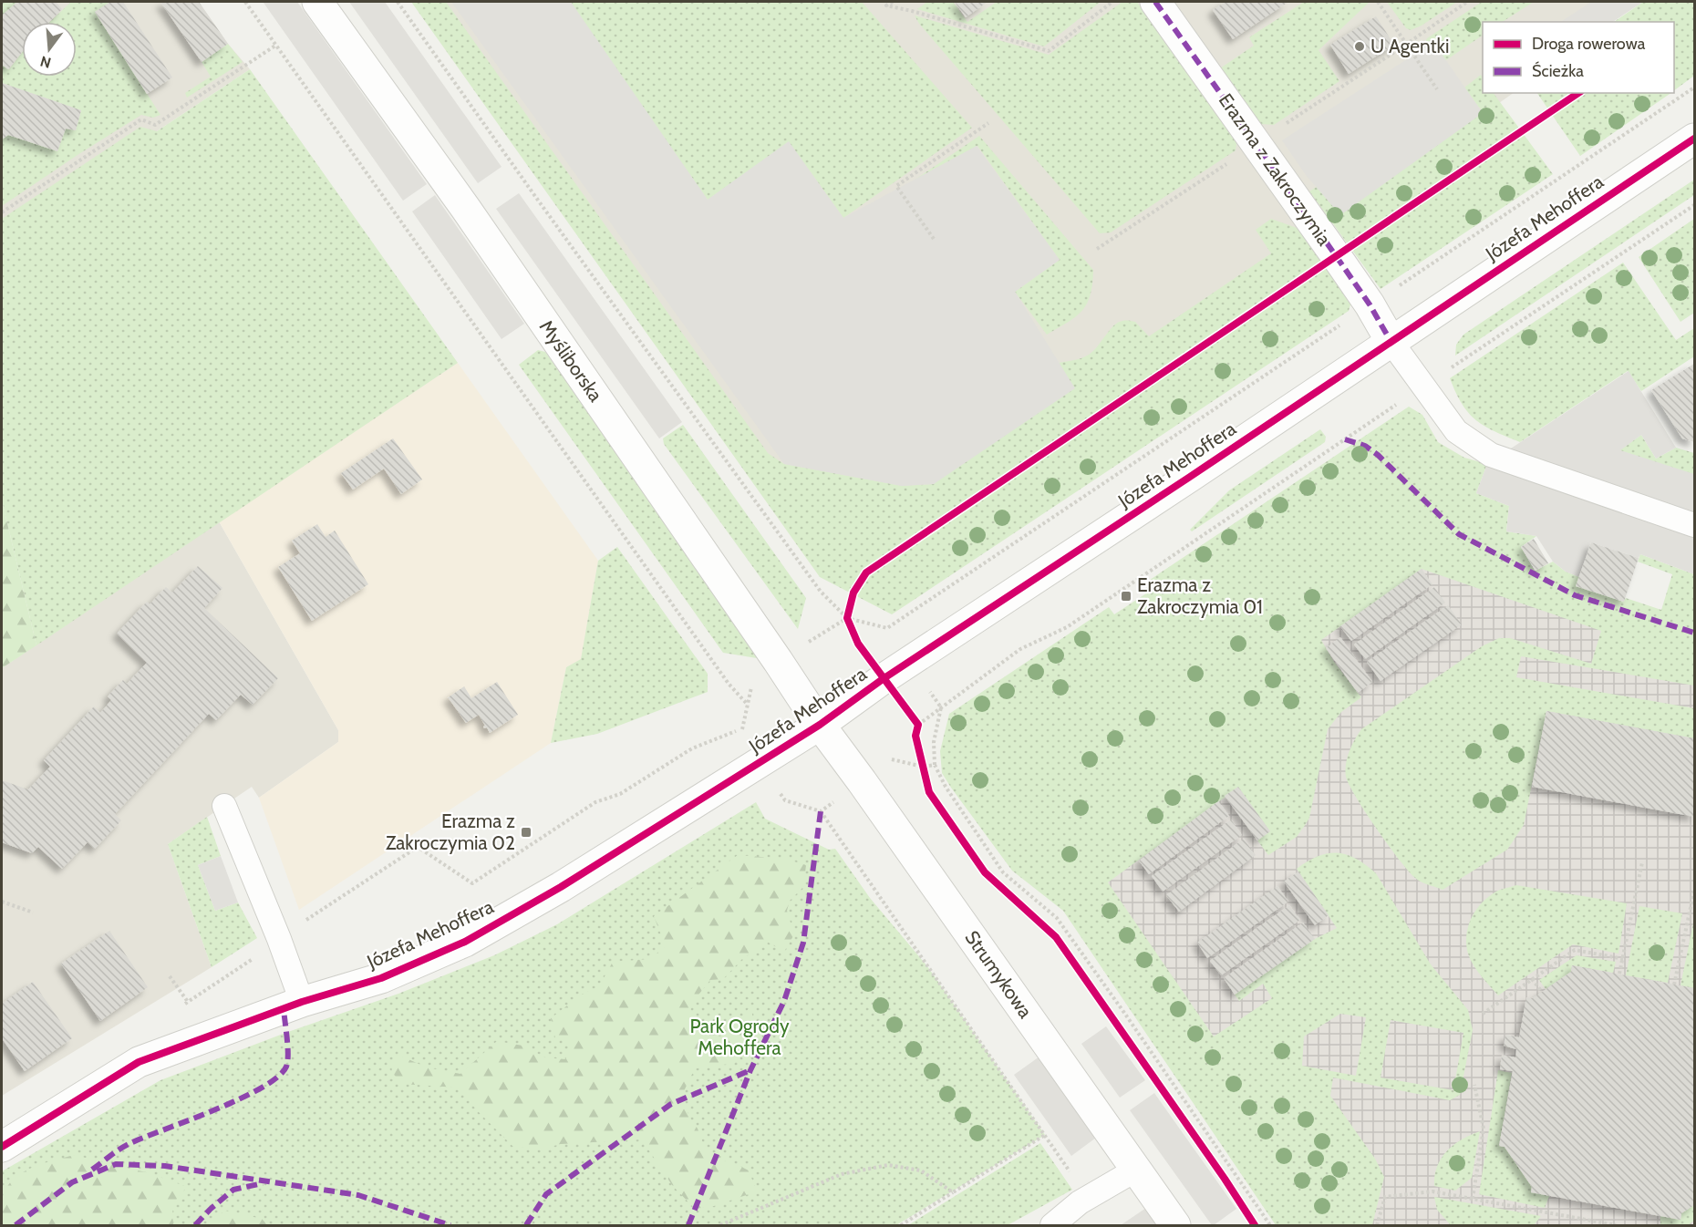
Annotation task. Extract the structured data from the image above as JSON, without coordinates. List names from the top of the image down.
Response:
{
  "streets": {
    "street": [
      "Erazma z Zakroczymia",
      "Józefa Mehoffera",
      "Myśliborska",
      "Strumykowa"
    ]
  },
  "crossings": [
    ["Erazma z Zakroczymia", "Józefa Mehoffera"],
    ["Józefa Mehoffera", "Myśliborska"],
    ["Józefa Mehoffera", "Strumykowa"],
    ["Myśliborska", "Strumykowa"]
  ],
  "parks": ["Park Ogrody Mehoffera"],
  "places": {
    "other": ["U Agentki"],
    "transit": ["Erazma z Zakroczymia 01", "Erazma z Zakroczymia 02"]
  },
  "legend": ["Droga rowerowa", "Ścieżka"],
  "north": "bottom"
}
